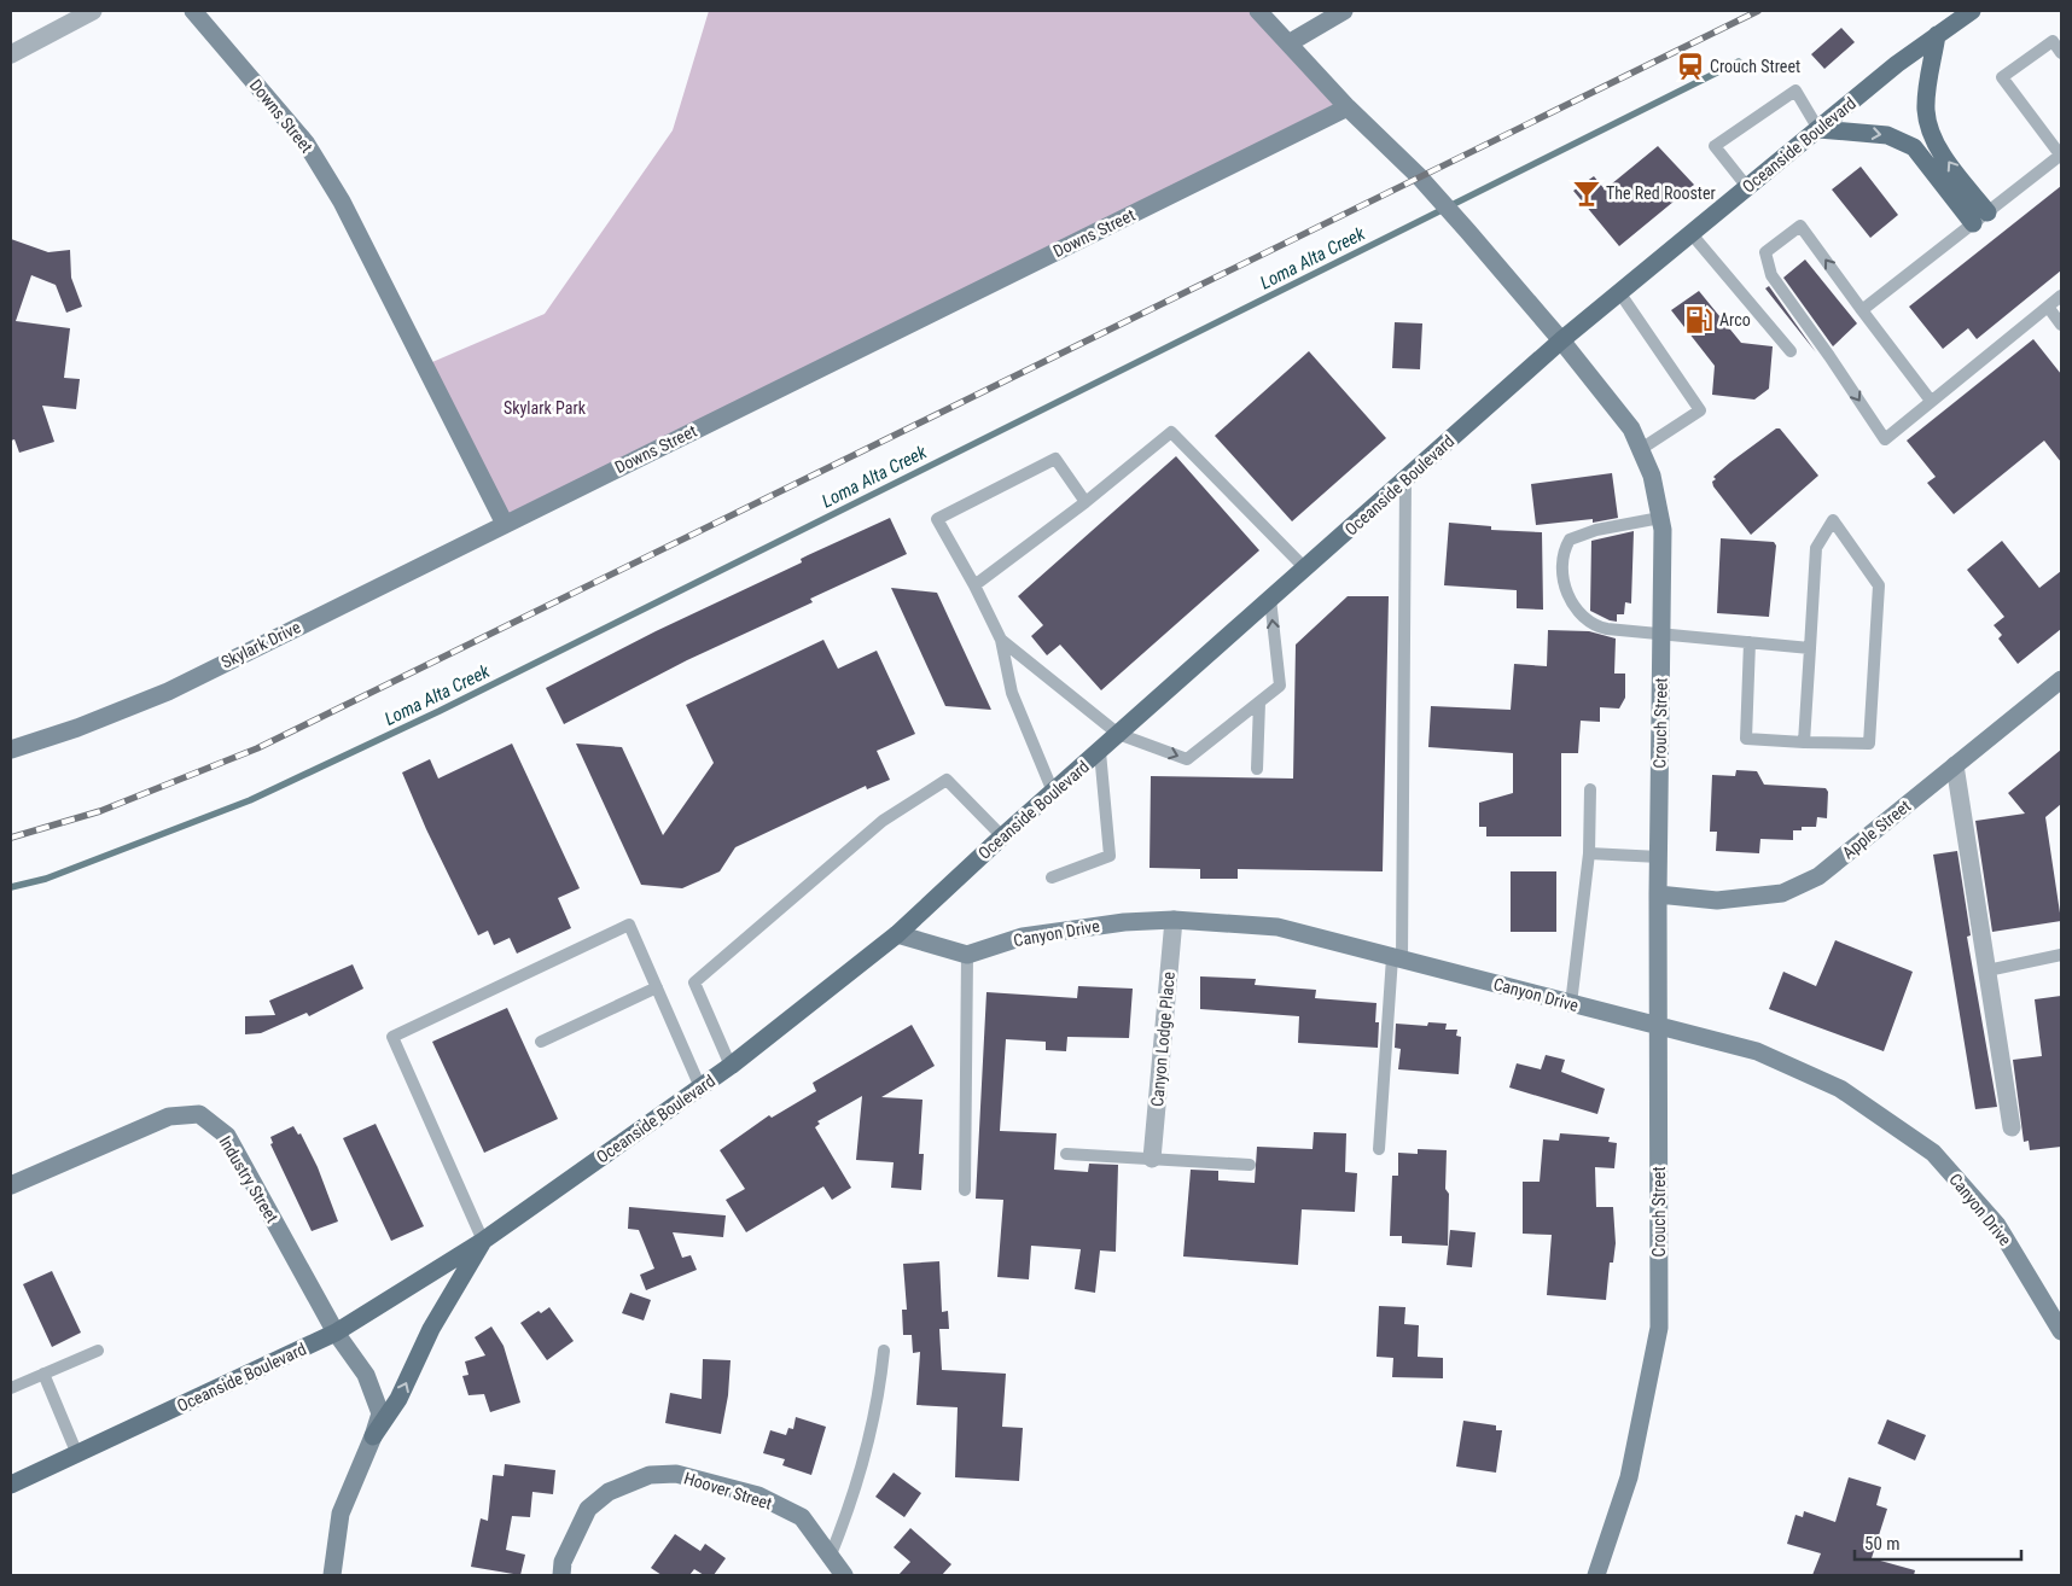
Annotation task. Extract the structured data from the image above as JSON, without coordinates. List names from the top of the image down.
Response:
{
  "streets": {
    "main road": ["Oceanside Boulevard"],
    "street": [
      "Downs Street",
      "Skylark Drive",
      "Crouch Street",
      "Apple Street",
      "Canyon Drive",
      "Canyon Lodge Place",
      "Industry Street",
      "Hoover Street"
    ]
  },
  "crossings": [
    ["Downs Street", "Skylark Drive"],
    ["Downs Street", "Crouch Street"],
    ["Oceanside Boulevard", "Crouch Street"],
    ["Oceanside Boulevard", "Industry Street"],
    ["Crouch Street", "Apple Street"],
    ["Crouch Street", "Canyon Drive"],
    ["Canyon Drive", "Canyon Lodge Place"]
  ],
  "water": ["Loma Alta Creek"],
  "parks": ["Skylark Park"],
  "places": {
    "station": ["Crouch Street"],
    "bar": ["The Red Rooster"],
    "fuel station": ["Arco"]
  },
  "scale_bar": "50 m"
}
